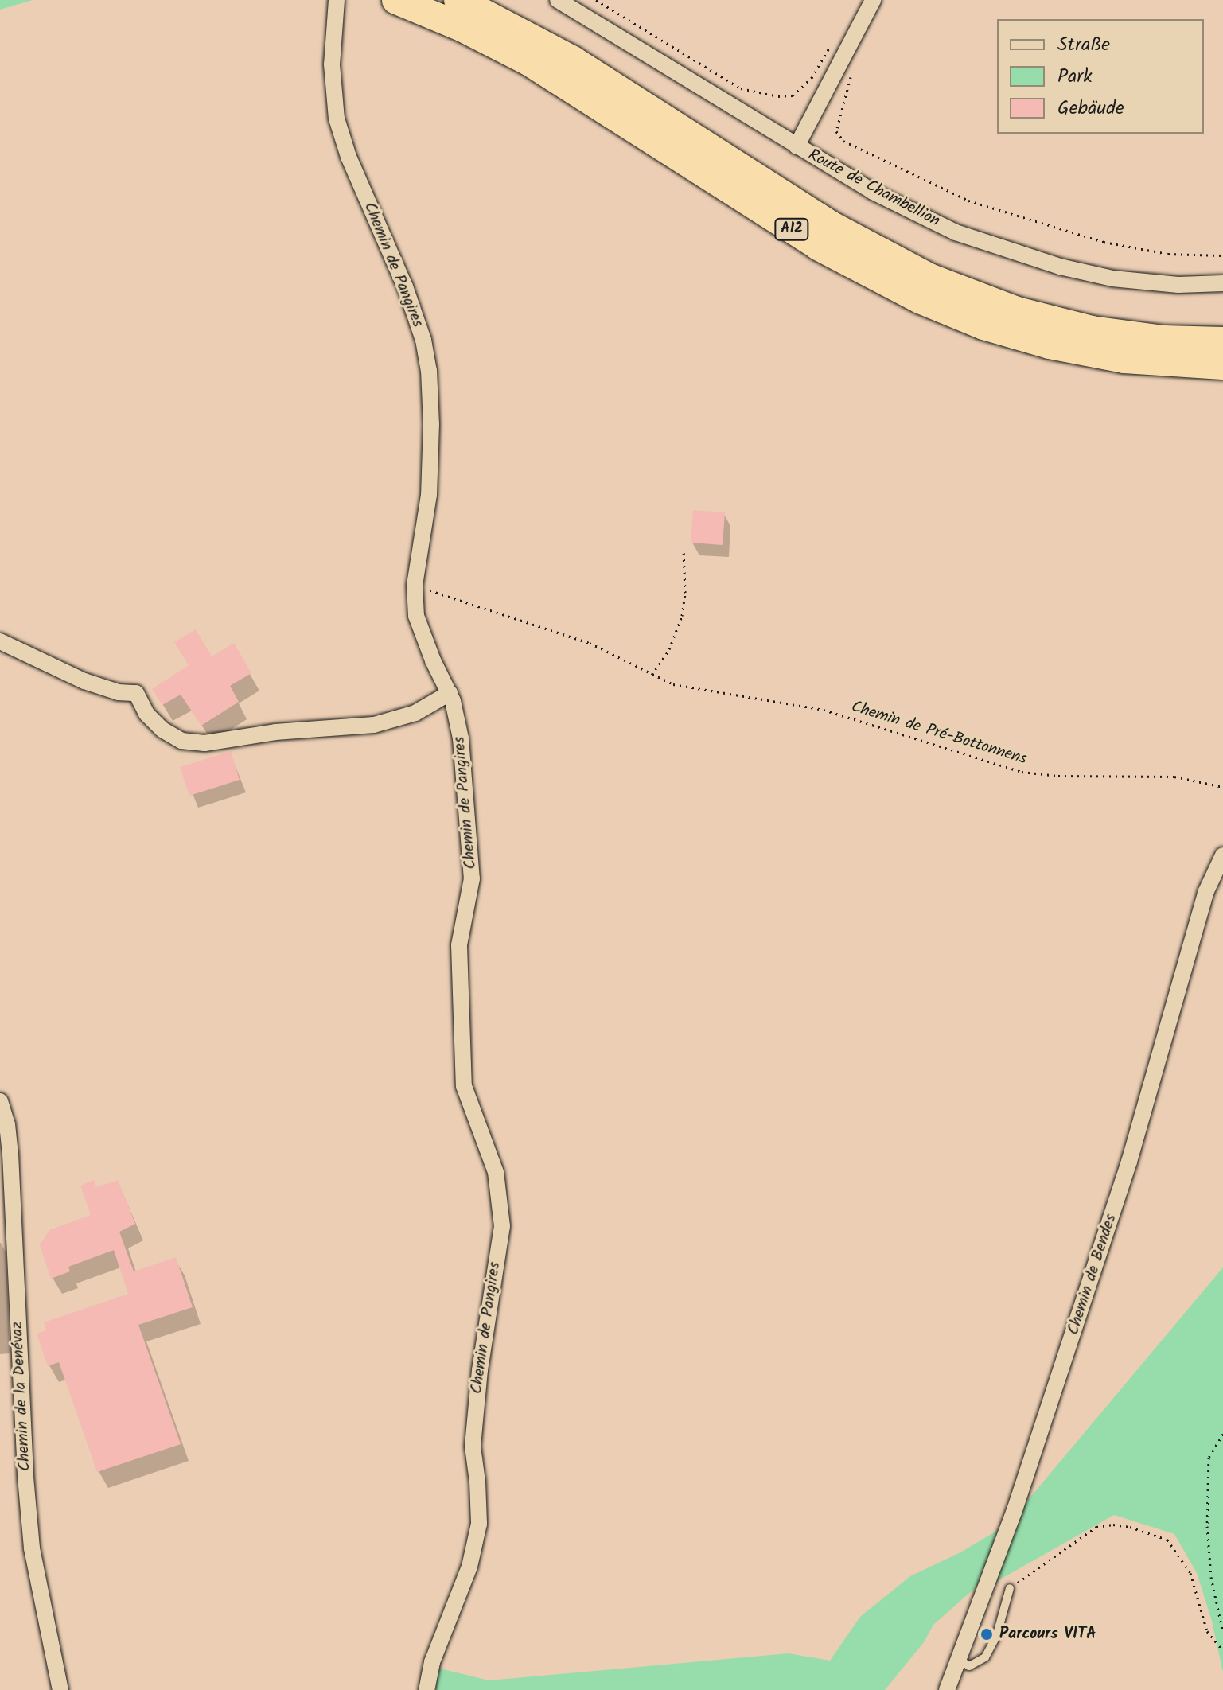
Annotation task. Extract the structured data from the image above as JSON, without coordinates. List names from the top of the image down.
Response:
{
  "streets": {
    "highway": ["A12"],
    "street": [
      "Route de Chambellion",
      "Chemin de Pangires",
      "Chemin de Bendes",
      "Chemin de la Denévaz"
    ],
    "path": ["Chemin de Pré-Bottonnens"]
  },
  "crossings": [
    ["Chemin de Pangires", "Chemin de Pré-Bottonnens"]
  ],
  "places": ["Parcours VITA"],
  "legend": ["Straße", "Park", "Gebäude"]
}
